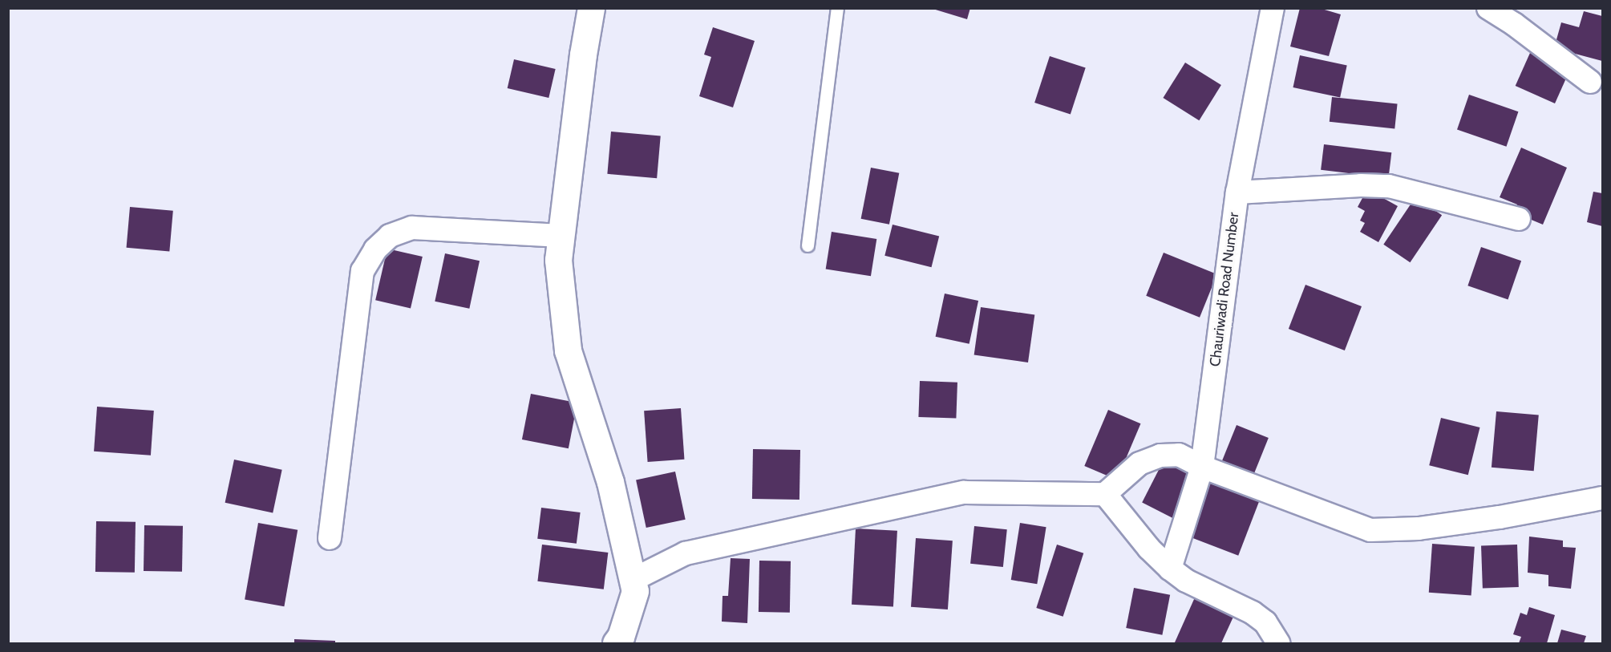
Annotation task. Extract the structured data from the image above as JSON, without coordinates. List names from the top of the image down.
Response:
{
  "streets": {
    "street": ["Chauriwadi Road Number"]
  }
}
